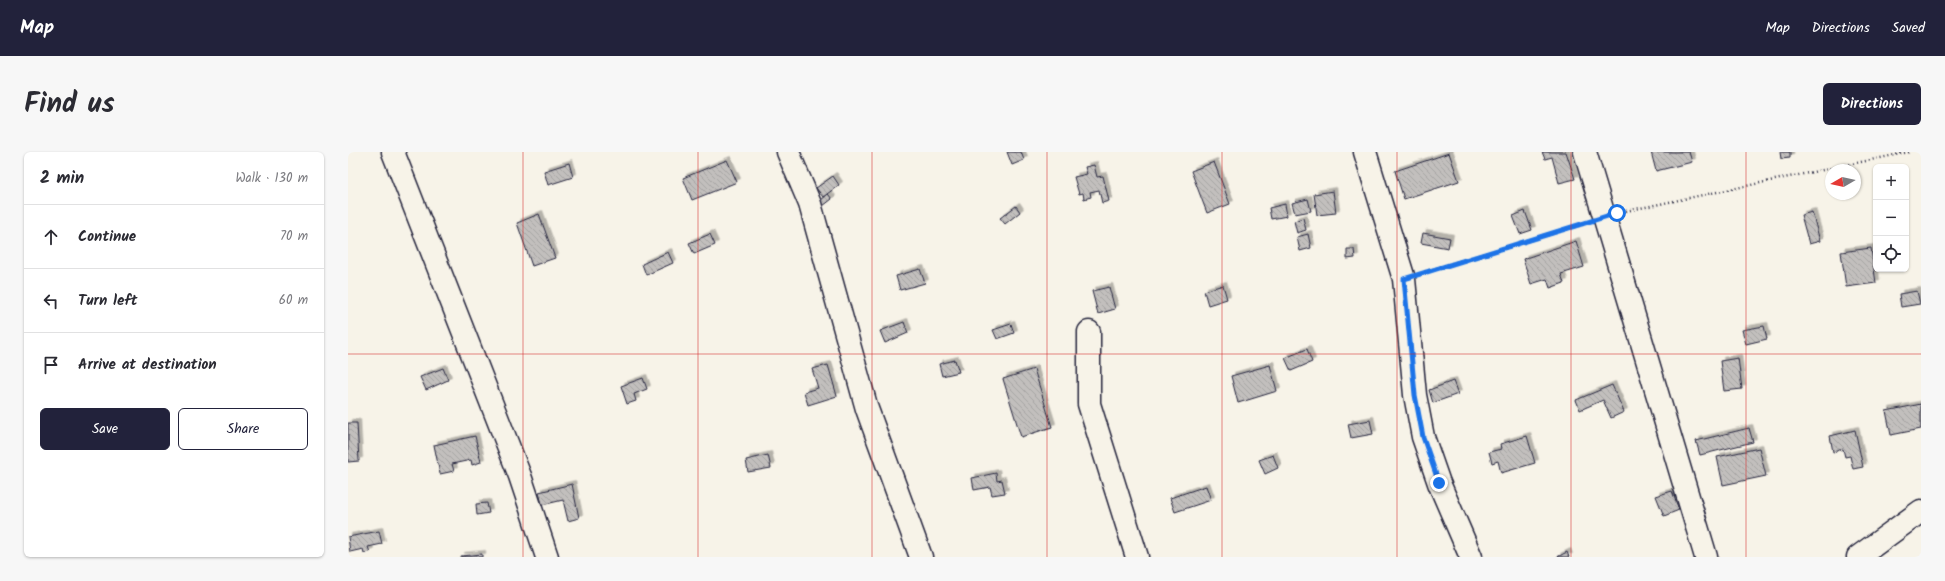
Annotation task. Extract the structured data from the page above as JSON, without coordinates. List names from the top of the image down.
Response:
{
  "north": "left",
  "page": {
    "header": "Map",
    "nav": ["Map", "Directions", "Saved"],
    "title": "Find us",
    "buttons": [
      "Directions",
      ["Save", "Share"]
    ],
    "heading": ["2 min", "Walk · 130 m"],
    "map_buttons": ["+", "−"],
    "list": [
      ["Continue", "70 m"],
      ["Turn left", "60 m"],
      "Arrive at destination"
    ]
  }
}
